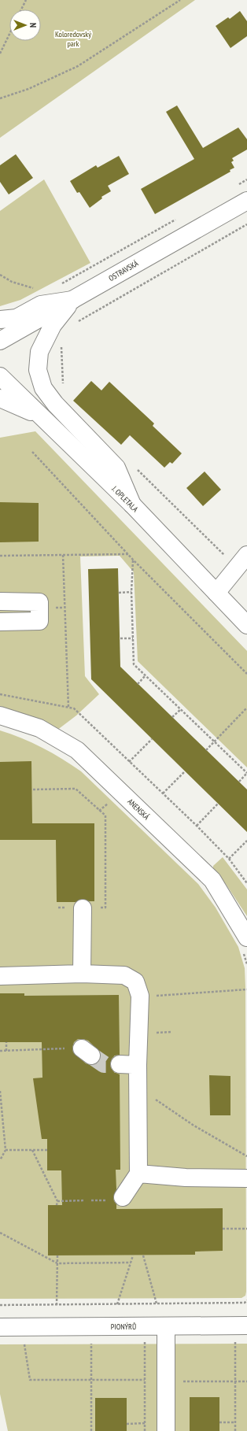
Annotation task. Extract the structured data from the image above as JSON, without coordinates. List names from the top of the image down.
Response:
{
  "streets": {
    "street": [
      "OSTRAVSKÁ",
      "J. OPLETALA",
      "ANENSKÁ",
      "PIONÝRŮ"
    ]
  },
  "parks": ["Koloredovský park"],
  "north": "right"
}
